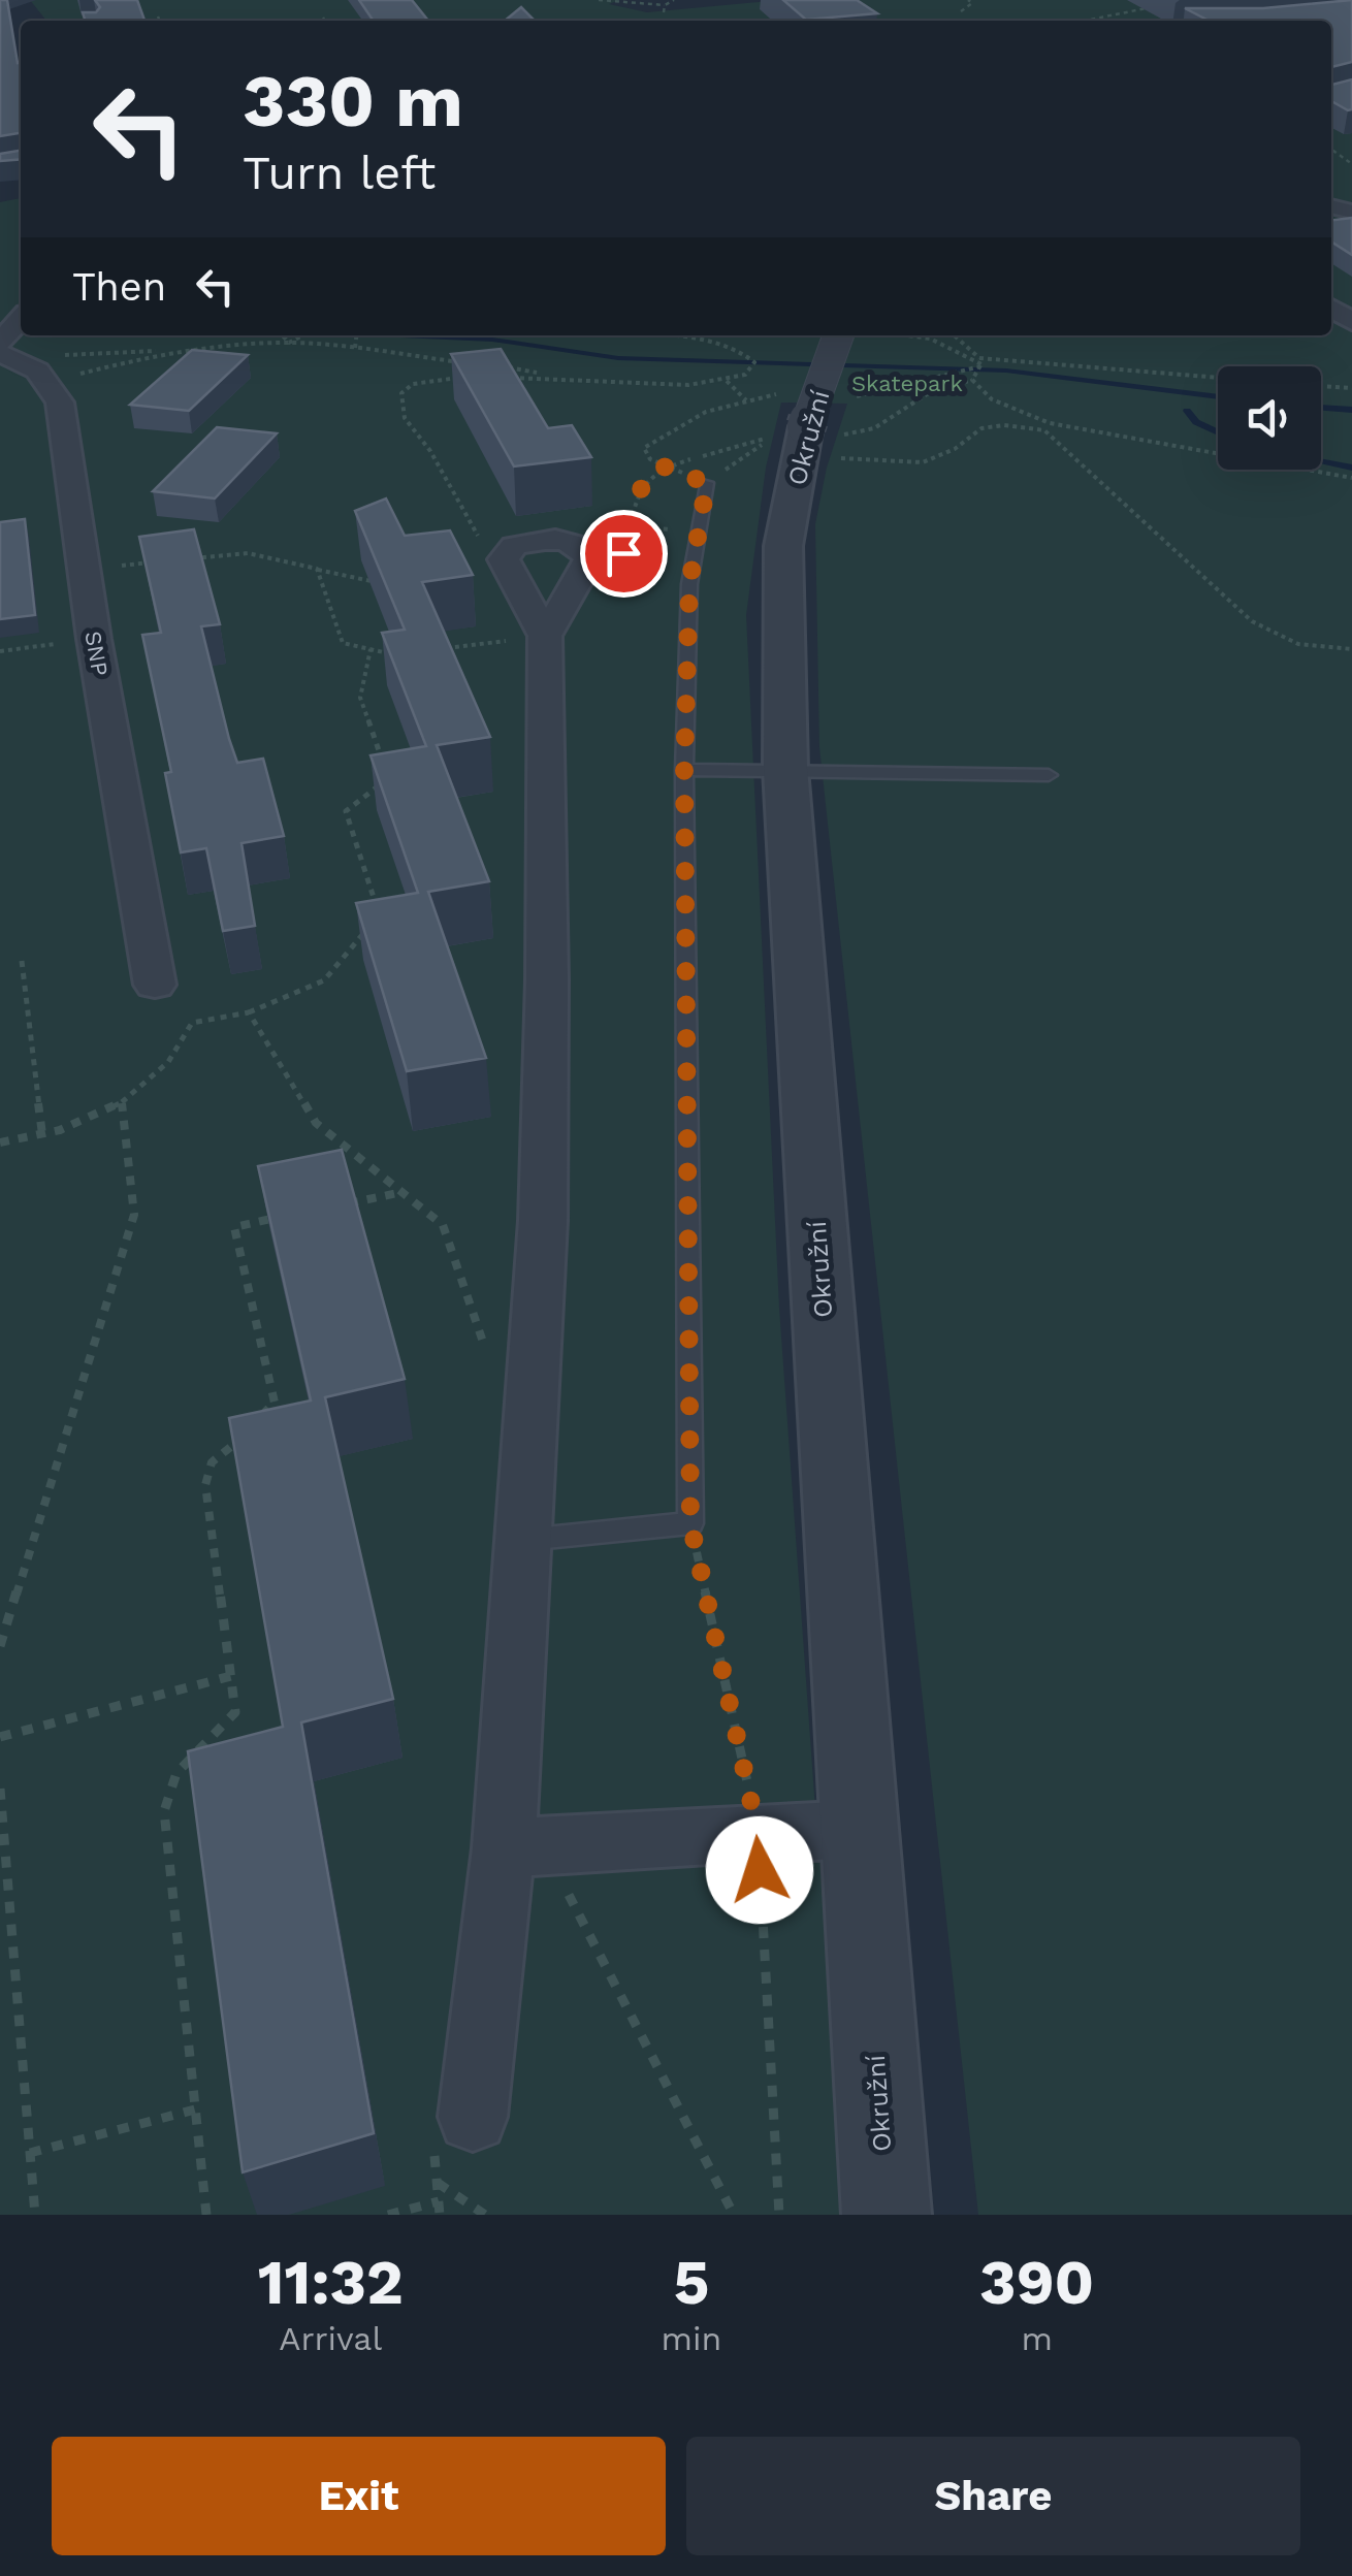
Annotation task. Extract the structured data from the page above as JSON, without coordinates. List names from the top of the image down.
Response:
{
  "streets": {
    "street": ["Okružní", "SNP"]
  },
  "parks": ["Skatepark"],
  "page": {
    "turn": ["330 m", "Turn left"],
    "then": "Then",
    "eta": [
      "11:32",
      "Arrival",
      "5",
      "min",
      "390",
      "m"
    ],
    "buttons": ["Exit", "Share"]
  }
}
